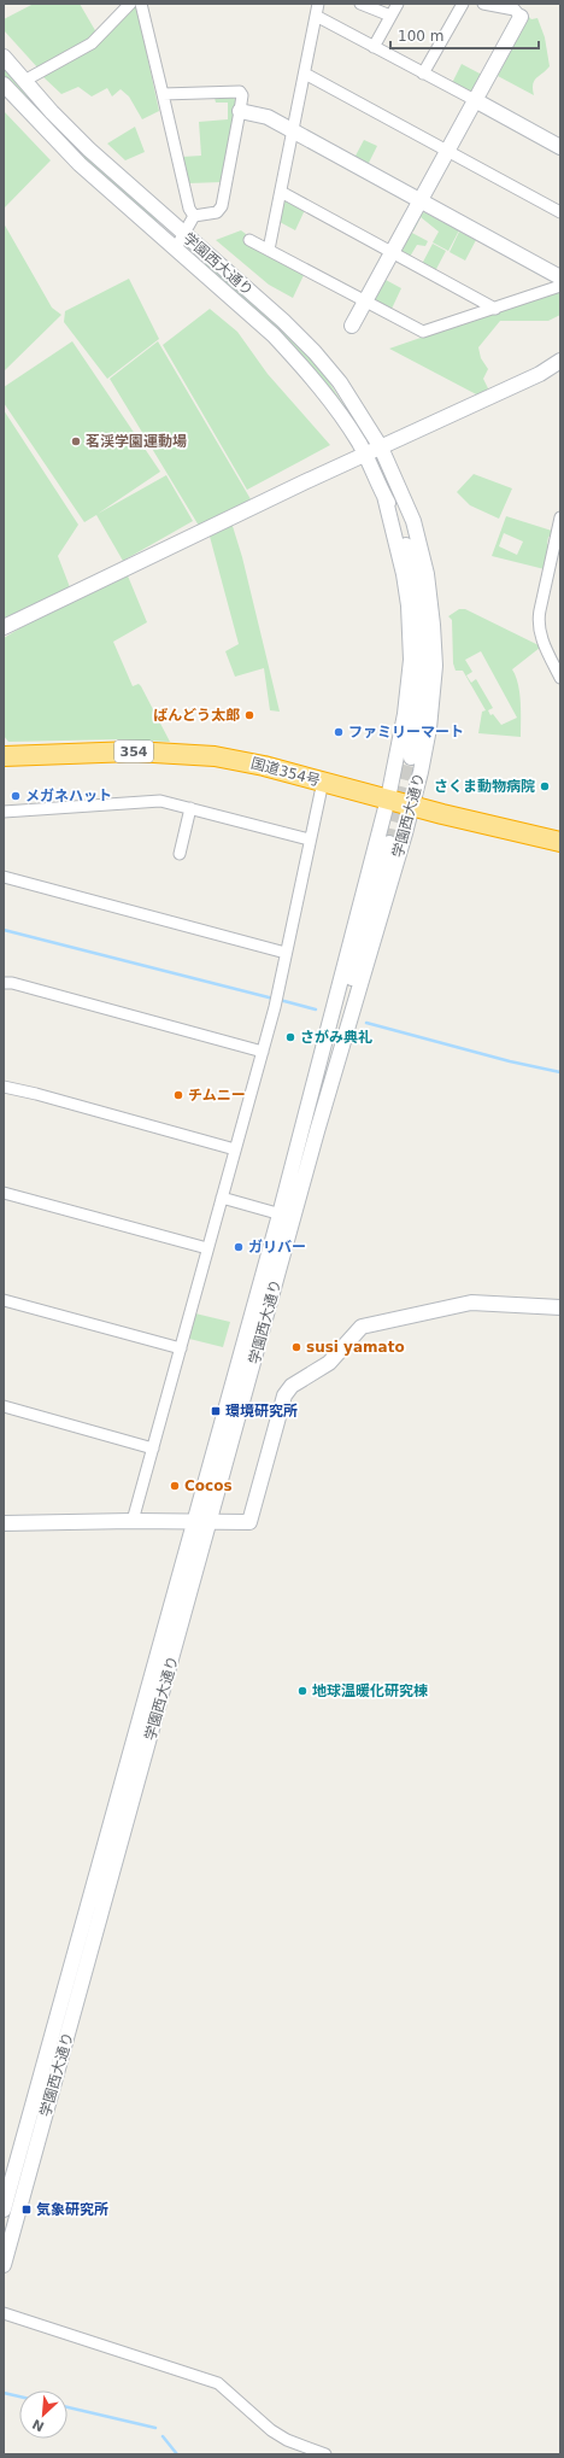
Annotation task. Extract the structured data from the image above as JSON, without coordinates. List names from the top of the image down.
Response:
{
  "streets": {
    "highway": ["354", "国道354号"],
    "main road": ["学園西大通り"]
  },
  "crossings": [
    ["学園西大通り", "国道354号"]
  ],
  "places": {
    "other": [
      "茗渓学園運動場",
      "ばんどう太郎",
      "ファミリーマート",
      "さくま動物病院",
      "メガネハット",
      "さがみ典礼",
      "チムニー",
      "ガリバー",
      "susi yamato",
      "Cocos",
      "地球温暖化研究棟"
    ],
    "transit": ["環境研究所", "気象研究所"]
  },
  "scale_bar": "100 m",
  "north": "bottom left"
}
